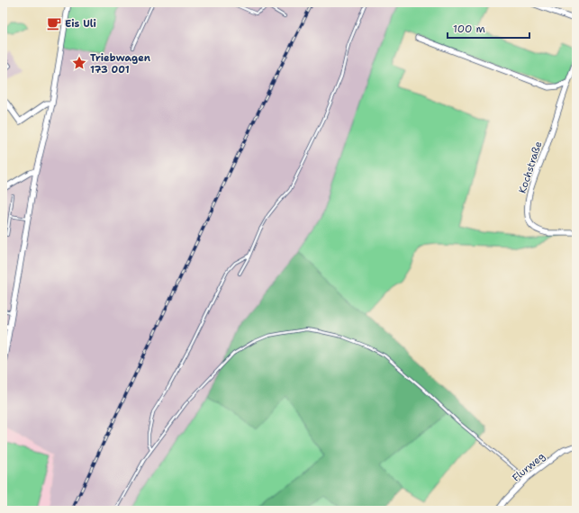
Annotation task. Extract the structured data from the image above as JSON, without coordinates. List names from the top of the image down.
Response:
{
  "streets": {
    "street": ["Kochstraße", "Flurweg"]
  },
  "places": {
    "cafe": ["Eis Uli"],
    "place": ["Triebwagen 173 001"]
  },
  "scale_bar": "100 m"
}
